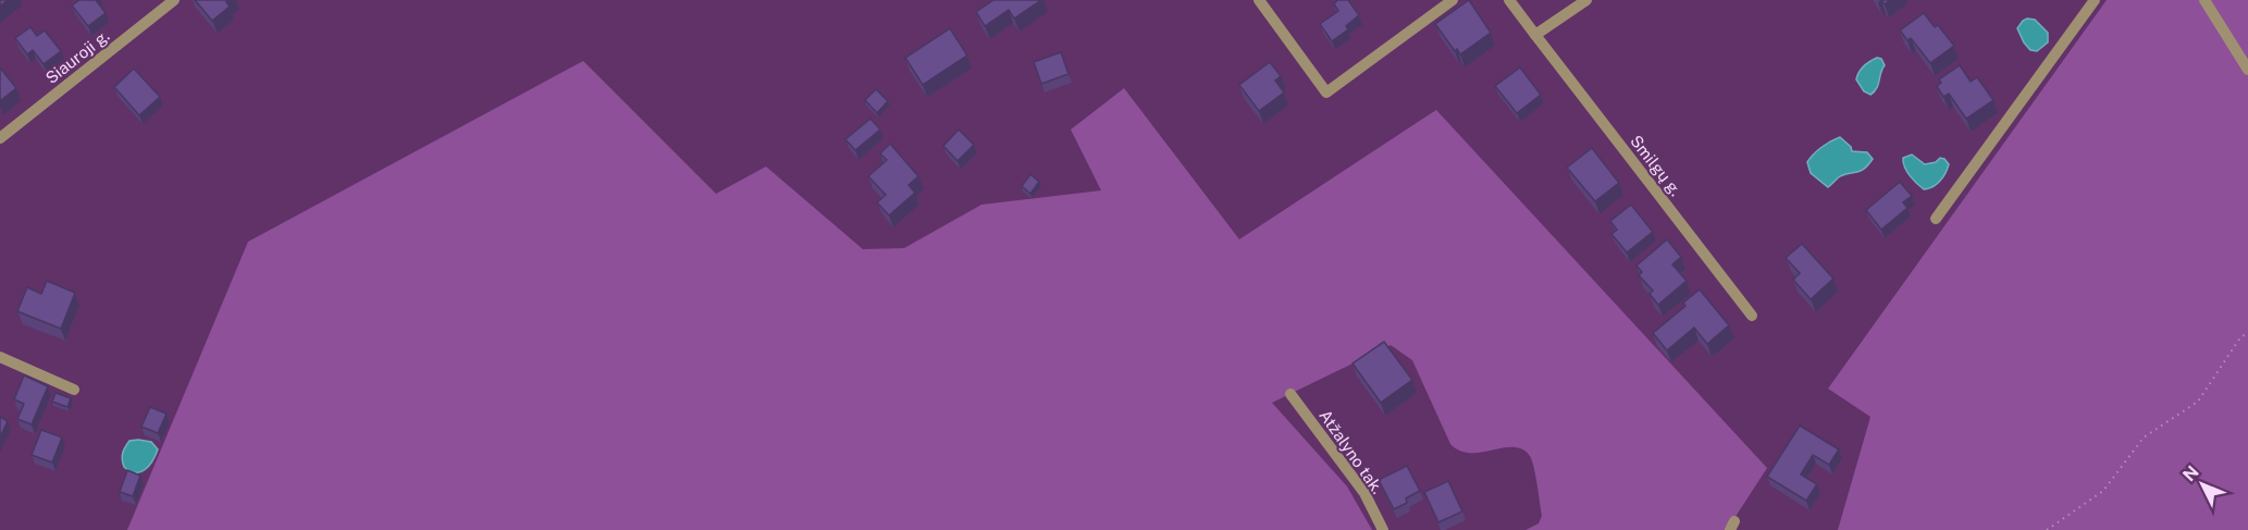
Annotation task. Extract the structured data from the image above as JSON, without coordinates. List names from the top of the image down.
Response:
{
  "streets": {
    "street": ["Siauroji g.", "Smilgų g.", "Atžalyno tak."]
  },
  "north": "top left"
}
